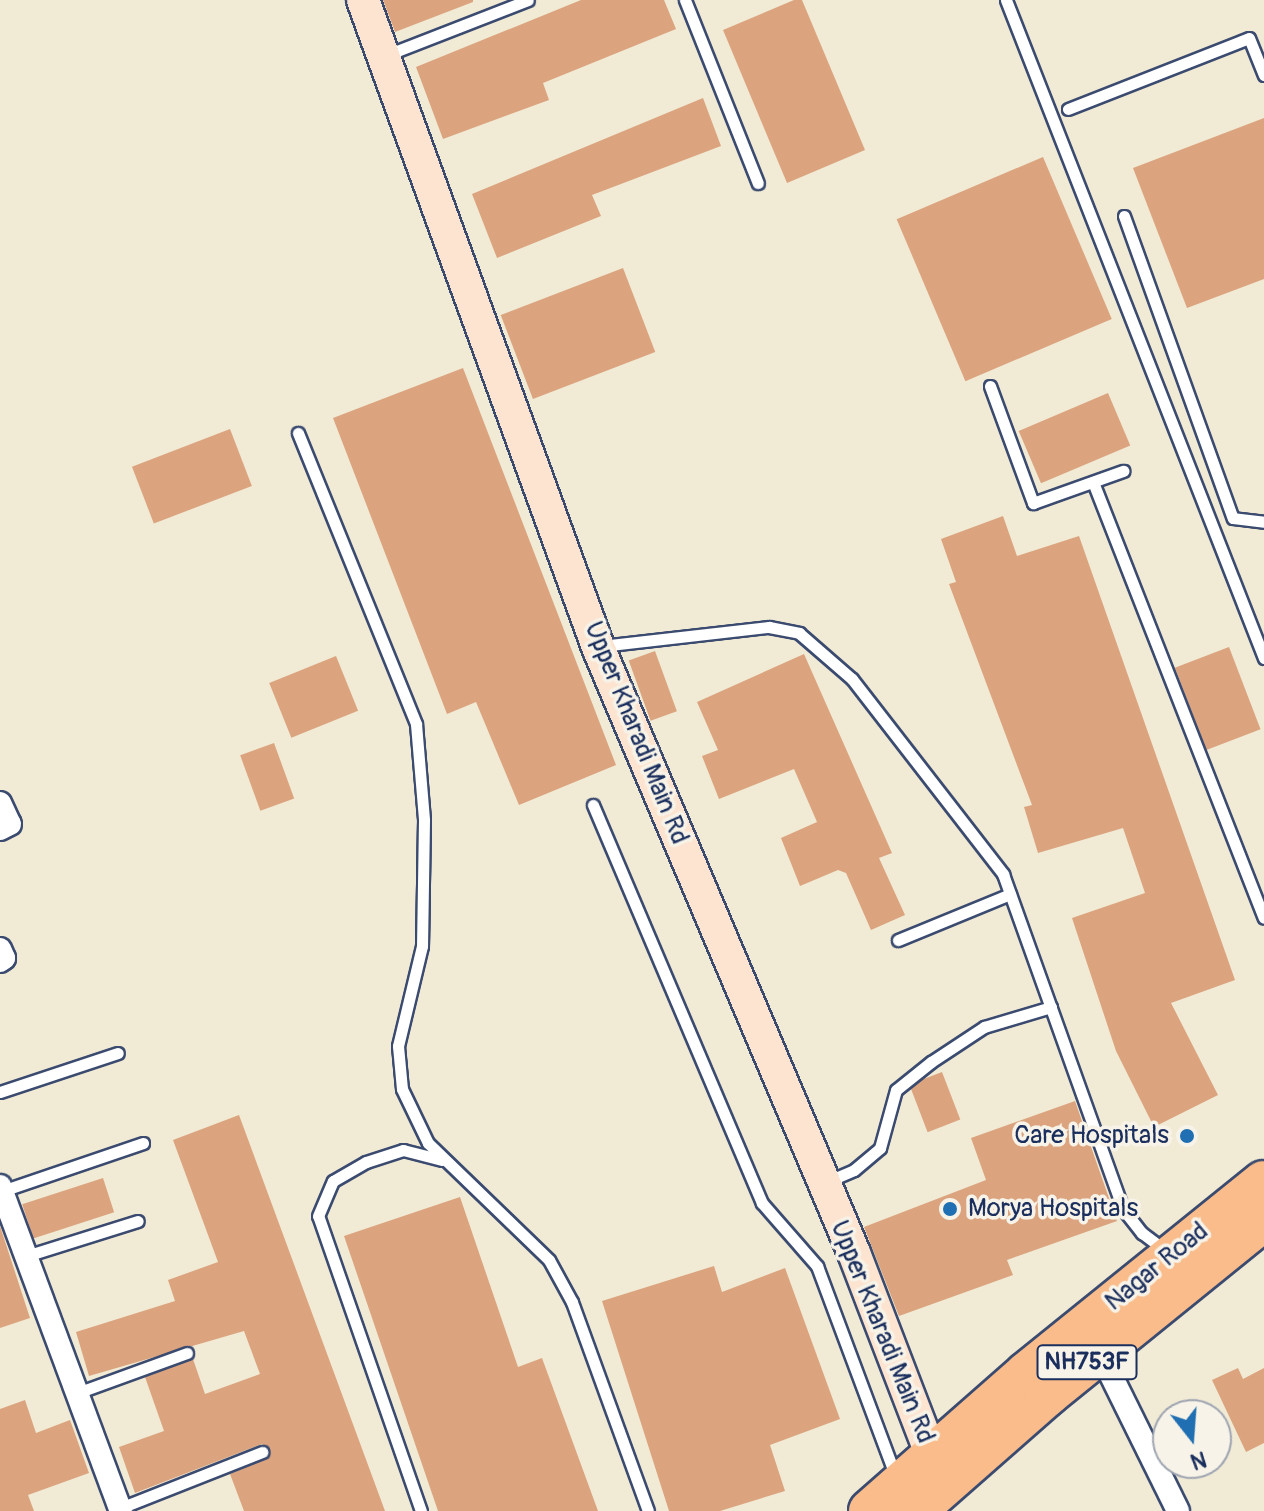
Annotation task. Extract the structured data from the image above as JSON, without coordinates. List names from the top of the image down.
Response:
{
  "streets": {
    "highway": ["Nagar Road", "NH753F"],
    "street": ["Upper Kharadi Main Rd"]
  },
  "crossings": [
    ["Upper Kharadi Main Rd", "Nagar Road"]
  ],
  "places": ["Care Hospitals", "Morya Hospitals"],
  "north": "bottom"
}
